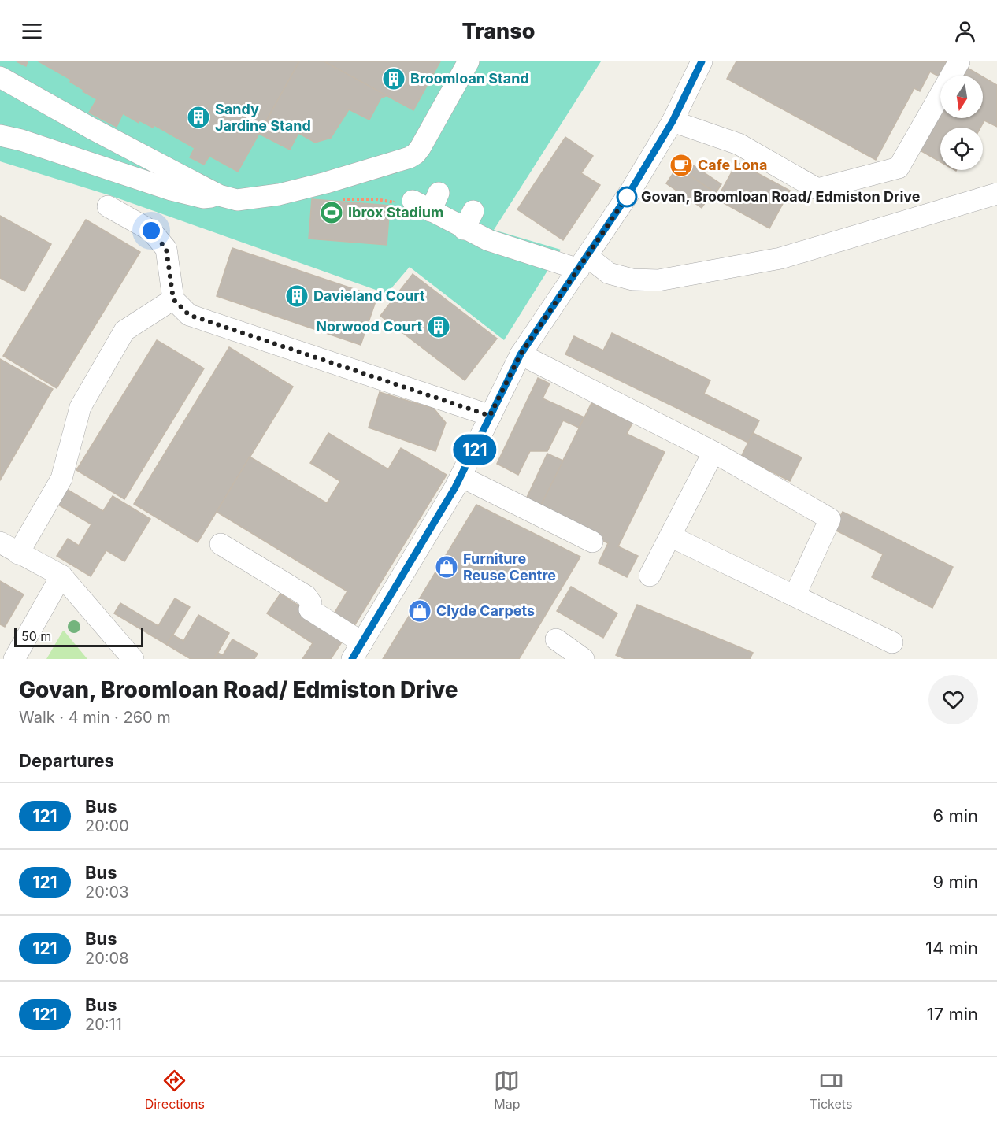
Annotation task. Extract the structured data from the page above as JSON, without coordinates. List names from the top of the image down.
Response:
{
  "places": {
    "building": [
      "Broomloan Stand",
      "Sandy Jardine Stand",
      "Davieland Court",
      "Norwood Court"
    ],
    "cafe": ["Cafe Lona"],
    "other": ["Govan, Broomloan Road/ Edmiston Drive"],
    "sports": ["Ibrox Stadium"],
    "shop": ["Furniture Reuse Centre", "Clyde Carpets"]
  },
  "lines": ["bus line 121"],
  "scale_bar": "50 m",
  "north": "bottom",
  "page": {
    "header": "Transo",
    "on_map": "121",
    "scale": "50 m",
    "heading": [
      ["Govan, Broomloan Road/ Edmiston Drive", "Walk · 4 min · 260 m"],
      "Departures"
    ],
    "list": [
      {
        "mark": "121",
        "name": "Bus",
        "note": "20:00",
        "value": "6 min"
      },
      {
        "mark": "121",
        "name": "Bus",
        "note": "20:03",
        "value": "9 min"
      },
      {
        "mark": "121",
        "name": "Bus",
        "note": "20:08",
        "value": "14 min"
      },
      {
        "mark": "121",
        "name": "Bus",
        "note": "20:11",
        "value": "17 min"
      }
    ],
    "tabs": ["Directions", "Map", "Tickets"]
  }
}
